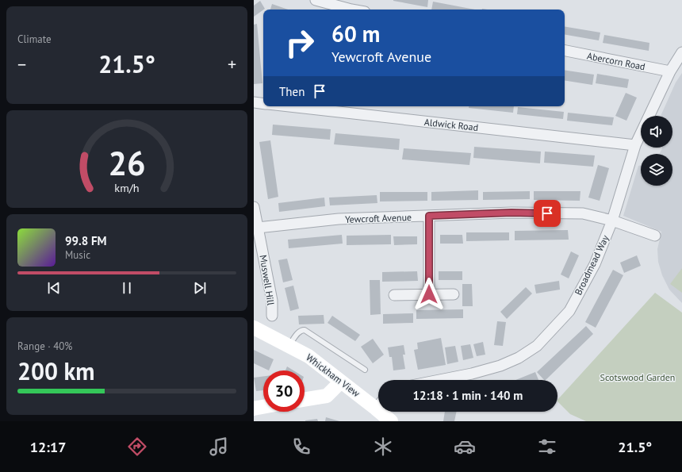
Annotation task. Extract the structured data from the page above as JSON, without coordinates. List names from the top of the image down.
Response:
{
  "streets": {
    "main road": ["Whickham View"],
    "street": [
      "Abercorn Road",
      "Aldwick Road",
      "Yewcroft Avenue",
      "Broadmead Way",
      "Muswell Hill"
    ]
  },
  "crossings": [
    ["Abercorn Road", "Broadmead Way"],
    ["Aldwick Road", "Broadmead Way"],
    ["Yewcroft Avenue", "Broadmead Way"],
    ["Yewcroft Avenue", "Muswell Hill"]
  ],
  "parks": ["Scotswood Garden"],
  "page": {
    "tile": [
      "Climate",
      ["Range · 40%", "200 km"]
    ],
    "turn": ["60 m", "Yewcroft Avenue"],
    "heat": ["−", "21.5°", "+"],
    "then": "Then",
    "song": ["99.8 FM", "Music"],
    "limit": "30",
    "trip": "12:18 · 1 min · 140 m",
    "tabs": ["12:17", "21.5°"],
    "gauge": ["26", "km/h"]
  }
}
